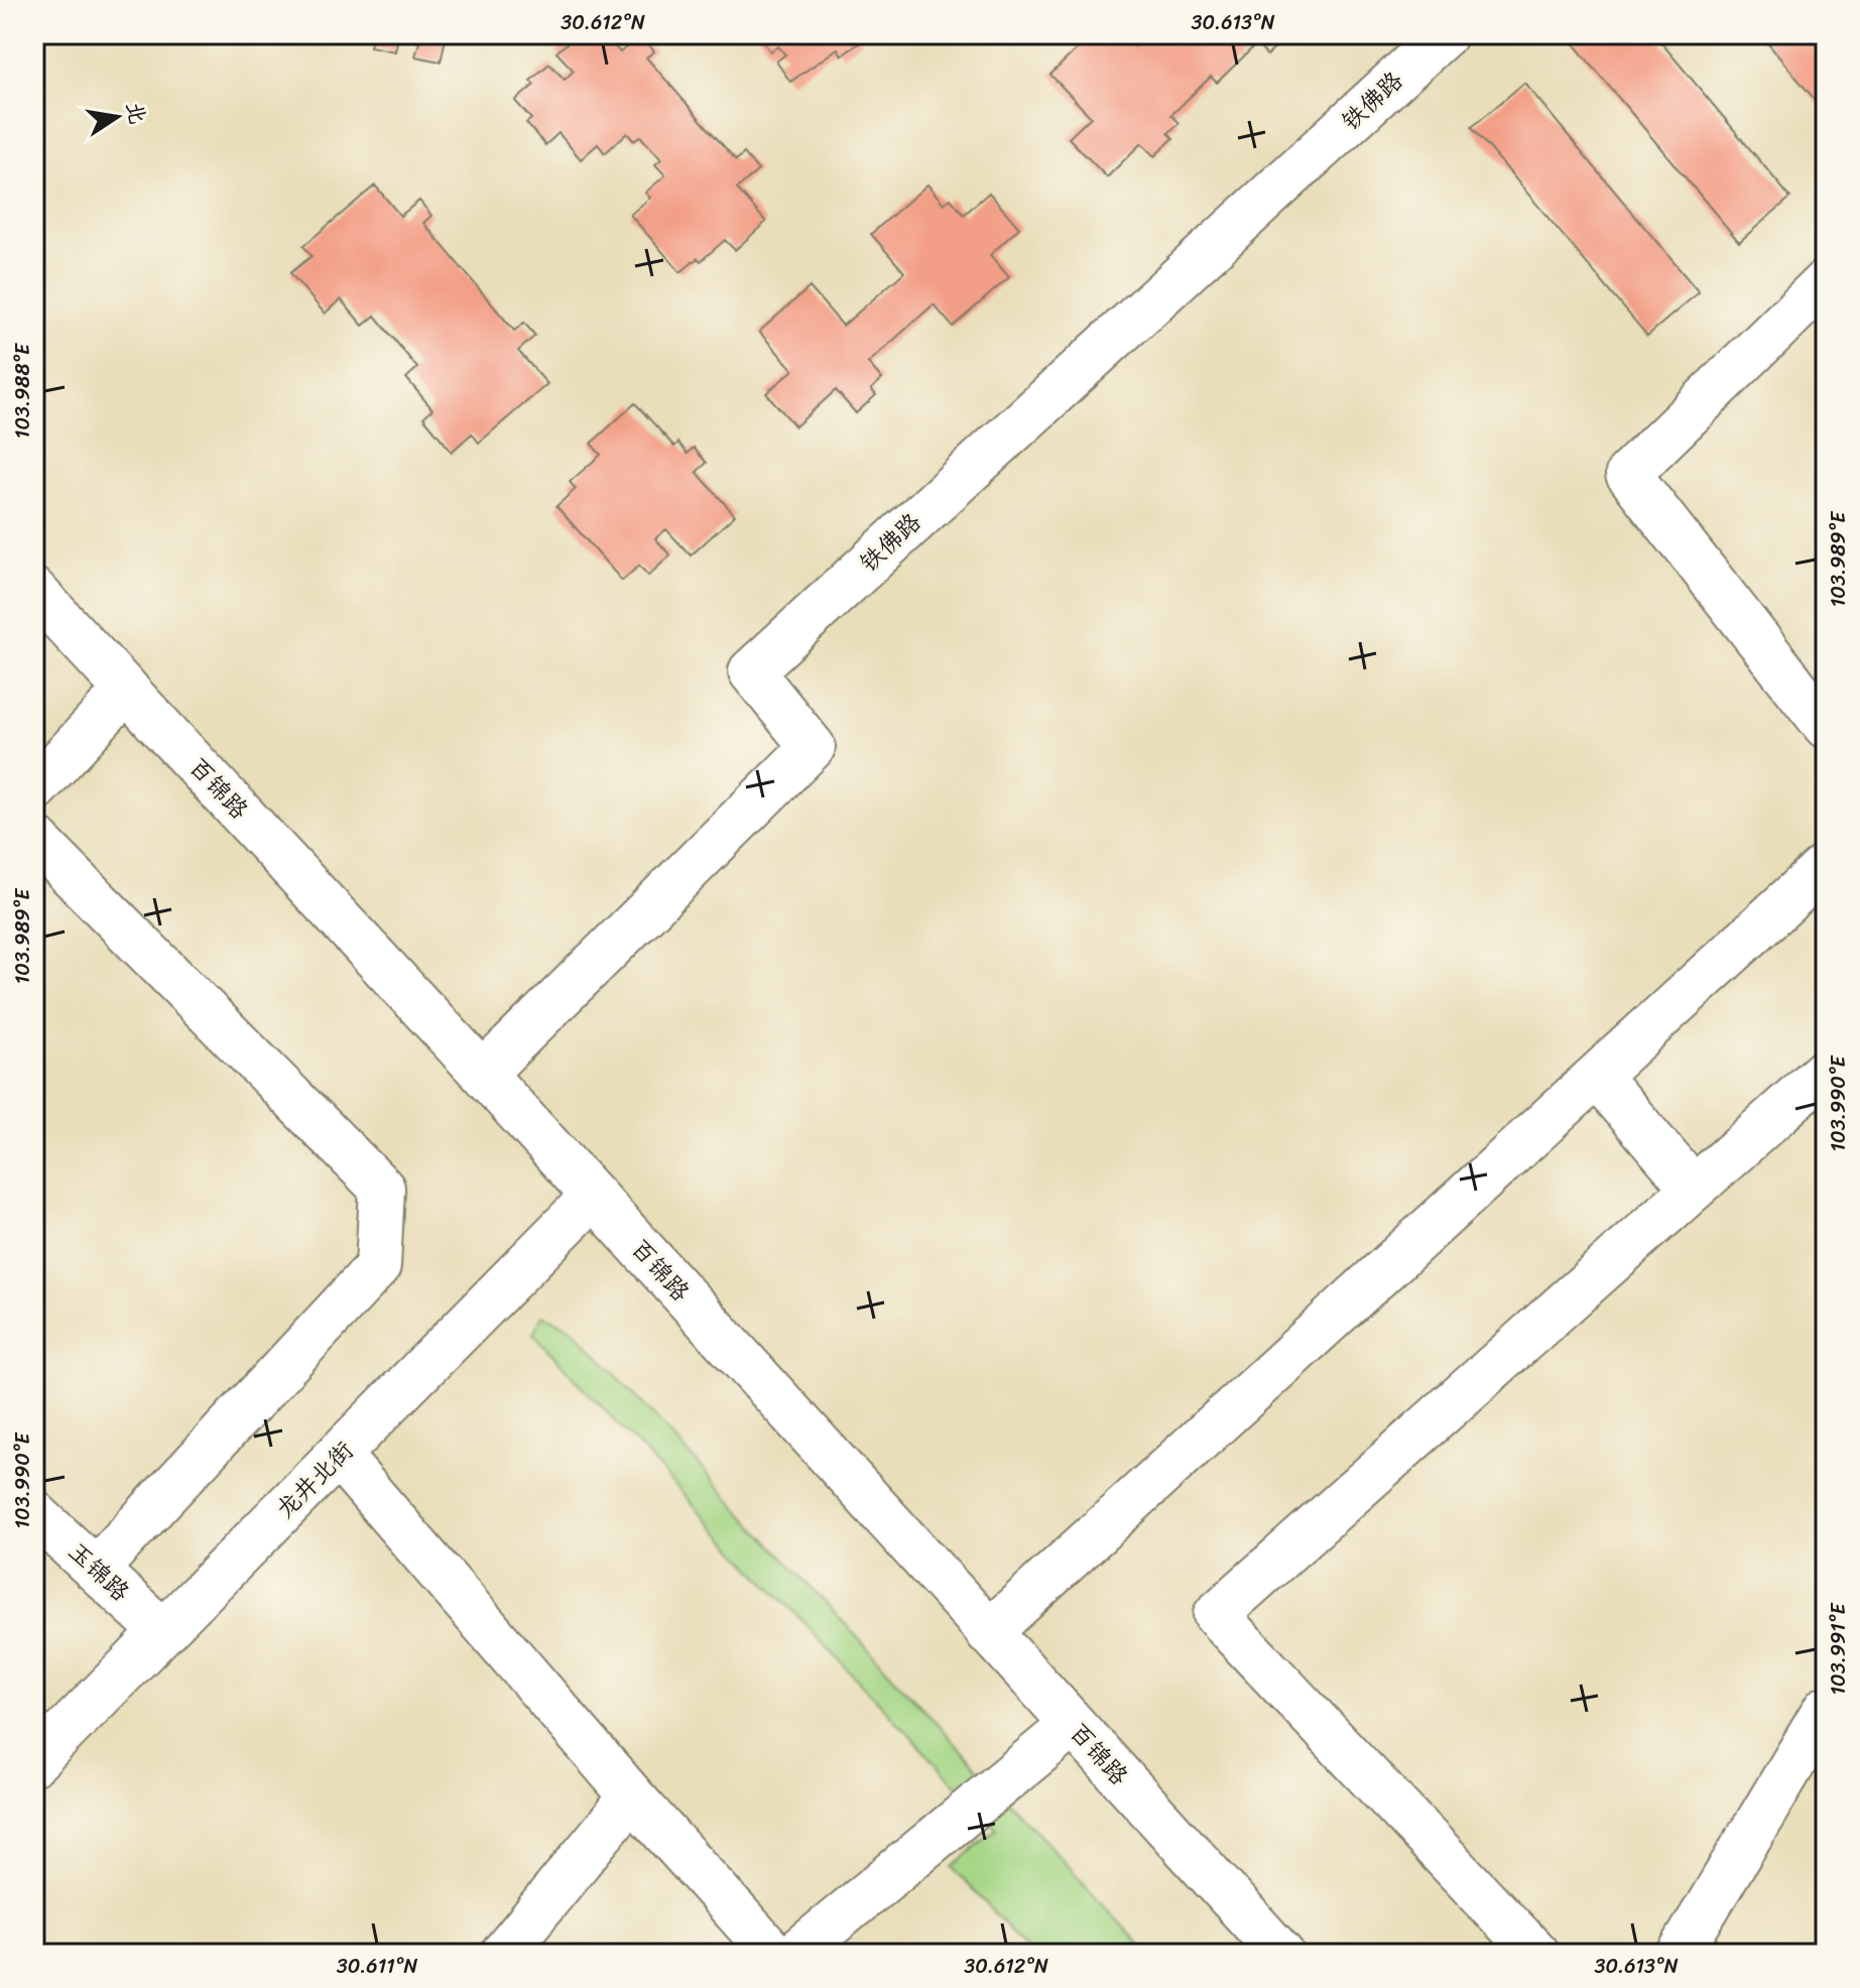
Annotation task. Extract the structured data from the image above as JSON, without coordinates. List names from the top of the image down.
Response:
{
  "streets": {
    "street": [
      "铁佛路",
      "百锦路",
      "龙井北街",
      "玉锦路"
    ]
  },
  "crossings": [
    ["铁佛路", "百锦路"],
    ["百锦路", "龙井北街"],
    ["龙井北街", "玉锦路"]
  ],
  "north": "right",
  "coordinates": [
    "30.612°N",
    "30.613°N",
    "103.988°E",
    "103.989°E",
    "103.990°E",
    "103.991°E",
    "30.611°N"
  ]
}
